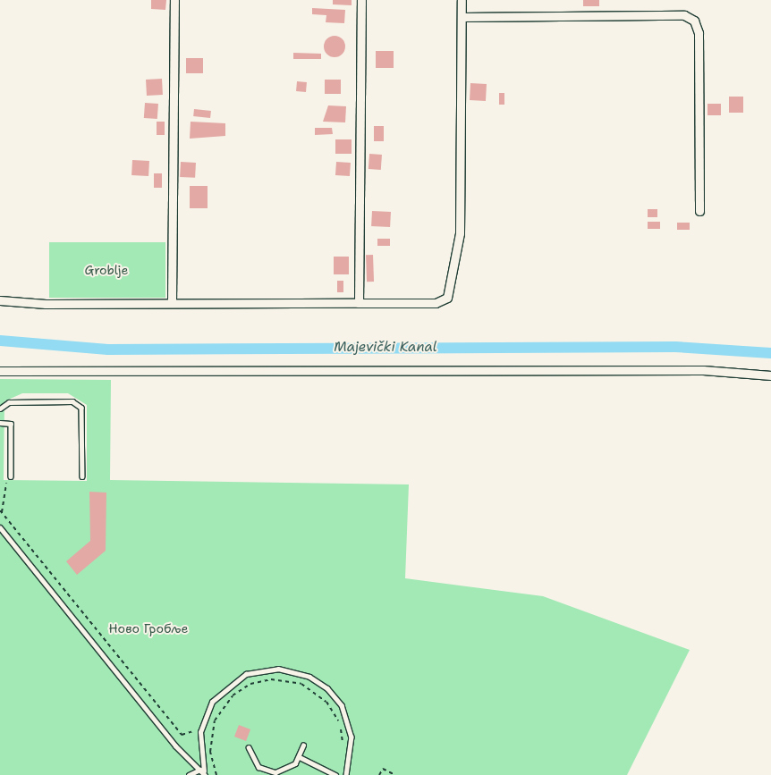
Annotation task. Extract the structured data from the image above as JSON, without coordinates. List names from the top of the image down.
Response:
{
  "water": ["Majevički Kanal"],
  "parks": ["Groblje", "Ново Гробље"]
}
